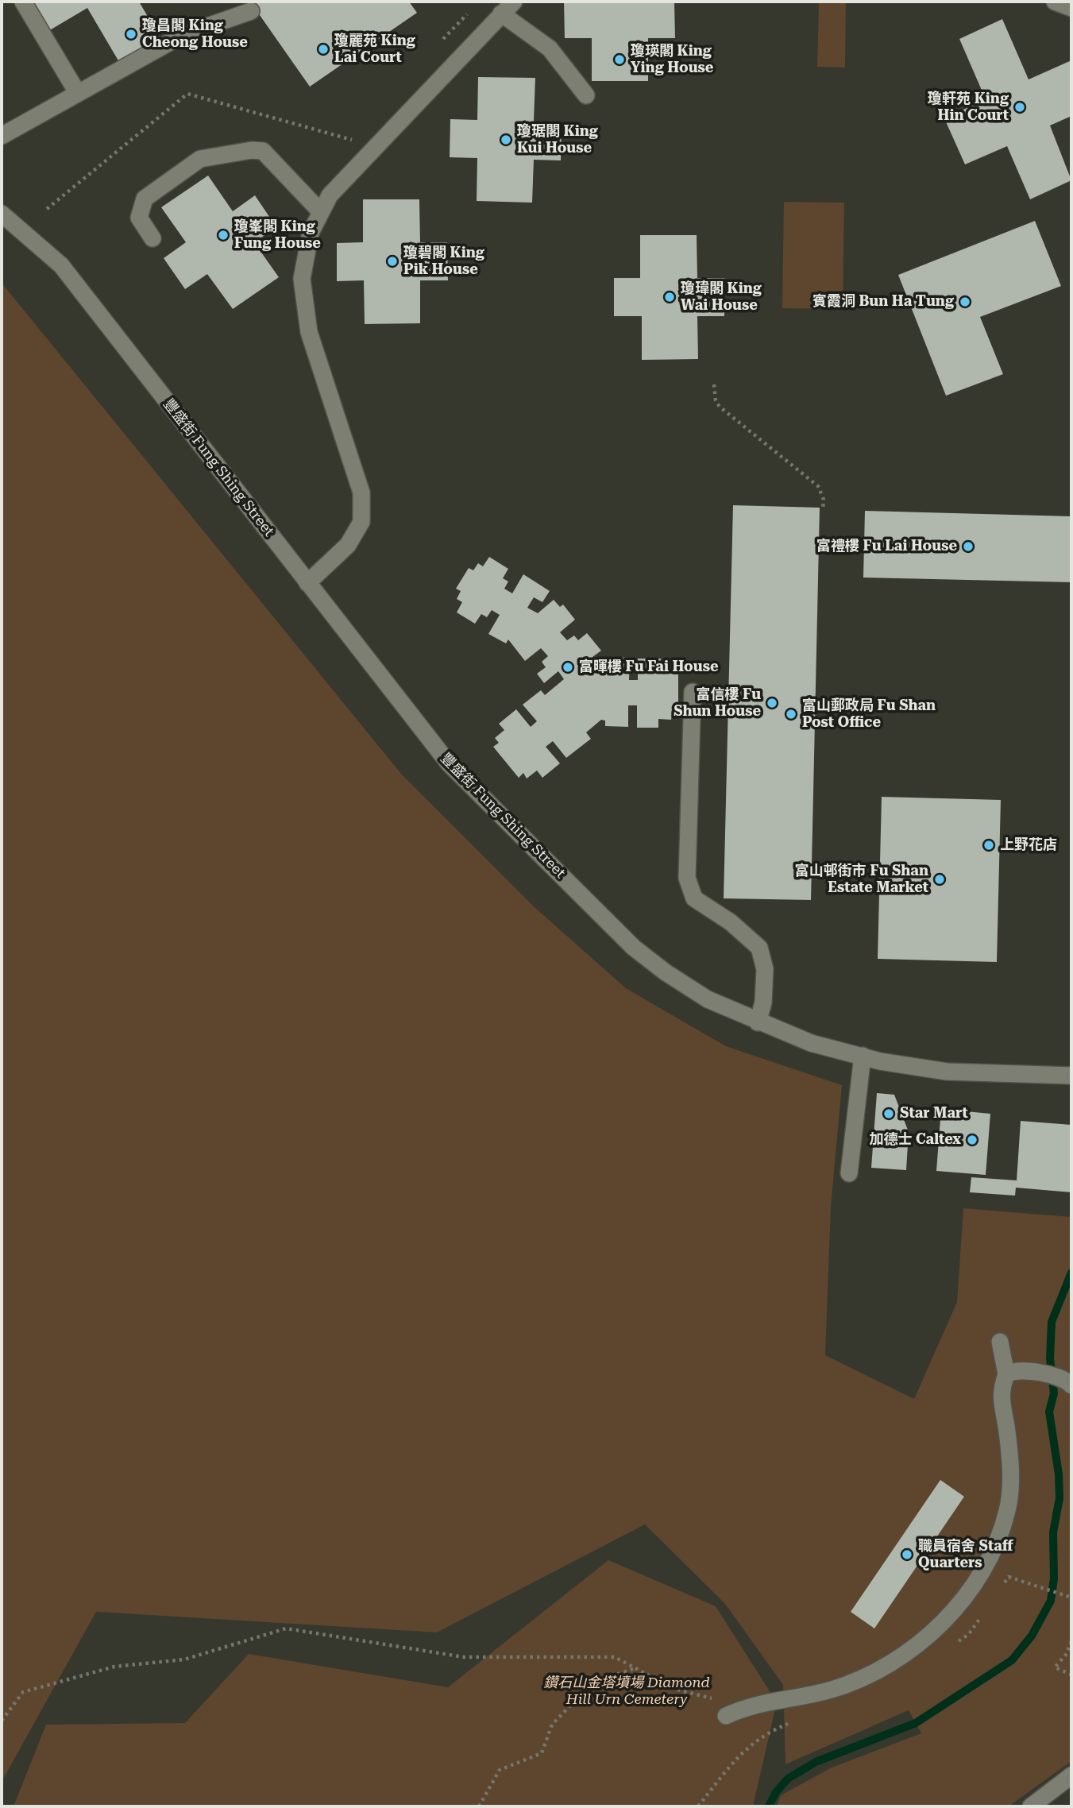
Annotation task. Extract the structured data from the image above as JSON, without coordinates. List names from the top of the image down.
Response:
{
  "streets": {
    "street": ["豐盛街 Fung Shing Street"]
  },
  "parks": ["鑽石山金塔墳場 Diamond Hill Urn Cemetery"],
  "places": [
    "瓊昌閣 King Cheong House",
    "瓊麗苑 King Lai Court",
    "瓊瑛閣 King Ying House",
    "瓊軒苑 King Hin Court",
    "瓊琚閣 King Kui House",
    "瓊峯閣 King Fung House",
    "瓊碧閣 King Pik House",
    "瓊瑋閣 King Wai House",
    "賓霞洞 Bun Ha Tung",
    "富禮樓 Fu Lai House",
    "富暉樓 Fu Fai House",
    "富信樓 Fu Shun House",
    "富山郵政局 Fu Shan Post Office",
    "上野花店",
    "富山邨街市 Fu Shan Estate Market",
    "Star Mart",
    "加德士 Caltex",
    "職員宿舍 Staff Quarters"
  ]
}
